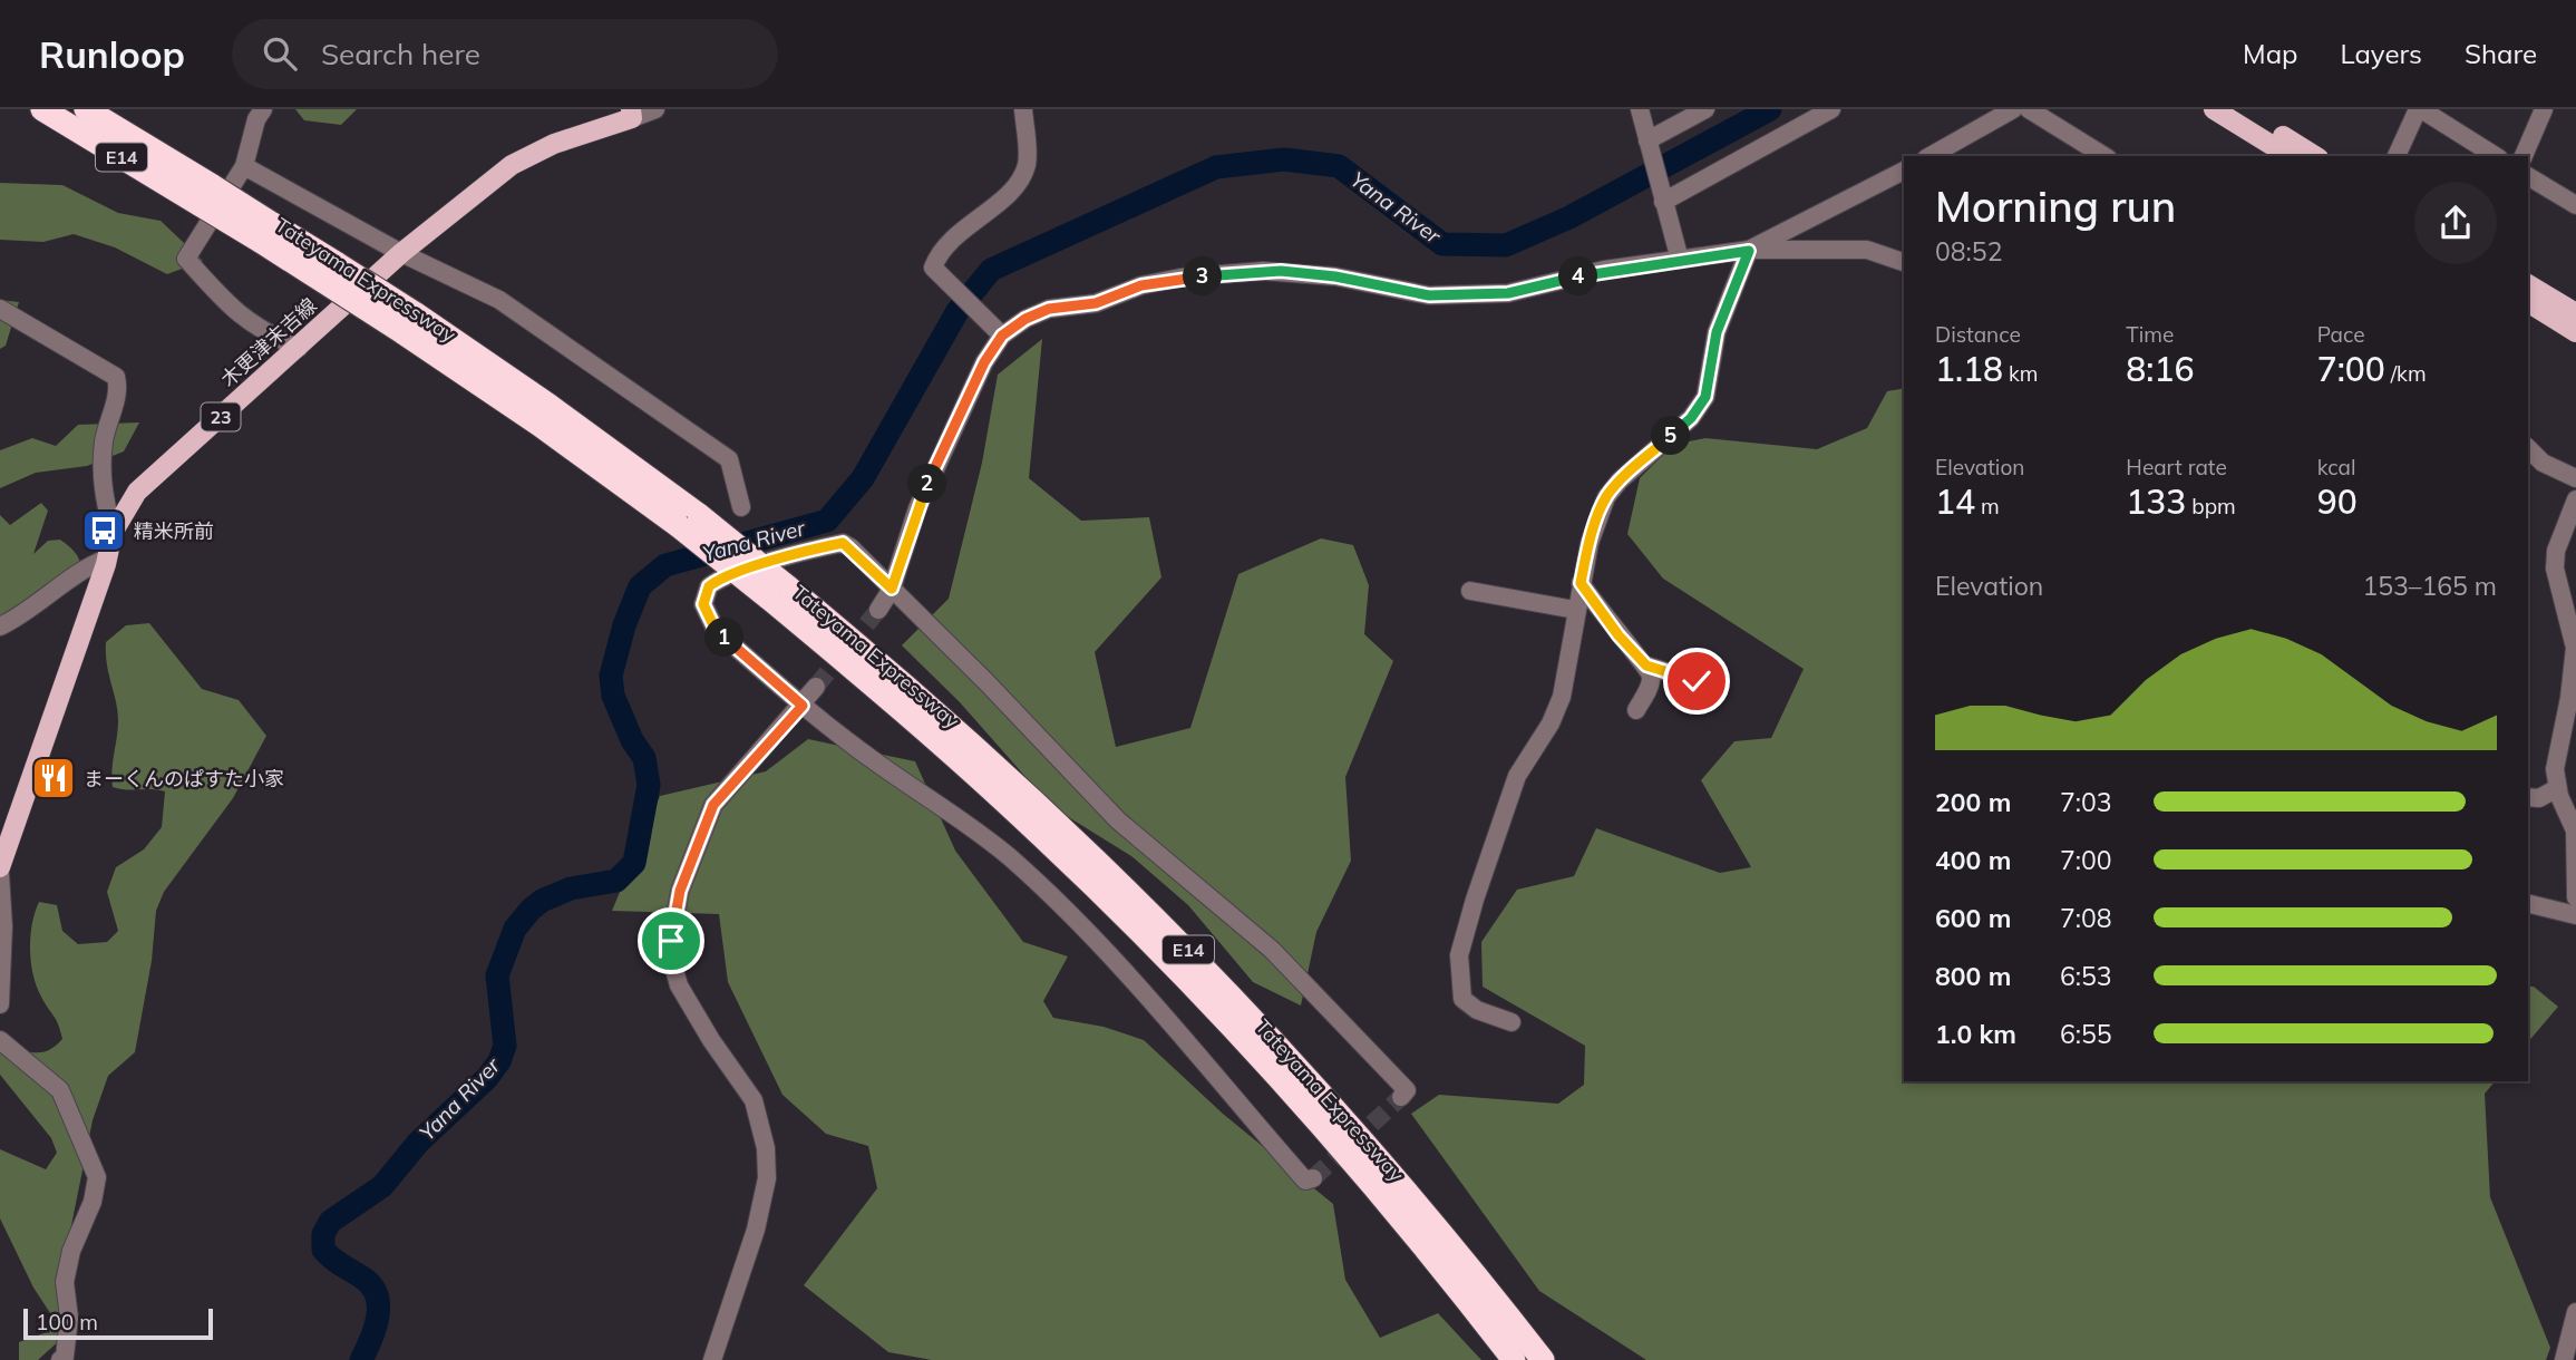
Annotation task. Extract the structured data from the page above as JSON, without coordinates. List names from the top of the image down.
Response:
{
  "streets": {
    "highway": ["E14", "Tateyama Expressway"],
    "main road": ["木更津末吉線", "23"]
  },
  "water": ["Yana River"],
  "places": {
    "bus stop": ["精米所前"],
    "restaurant": ["まーくんのぱすた小家"]
  },
  "scale_bar": "100 m",
  "page": {
    "header": "Runloop",
    "search": "Search here",
    "nav": ["Map", "Layers", "Share"],
    "heading": ["Morning run", "08:52"],
    "pins": [
      "3",
      "4",
      "5",
      "2",
      "1"
    ],
    "stats": [
      ["Distance", "1.18 km"],
      ["Time", "8:16"],
      ["Pace", "7:00 /km"],
      ["Elevation", "14 m"],
      ["Heart rate", "133 bpm"],
      ["kcal", "90"]
    ],
    "chart": ["Elevation", "153–165 m"],
    "list": [
      {
        "name": "200 m",
        "note": "7:03"
      },
      {
        "name": "400 m",
        "note": "7:00"
      },
      {
        "name": "600 m",
        "note": "7:08"
      },
      {
        "name": "800 m",
        "note": "6:53"
      },
      {
        "name": "1.0 km",
        "note": "6:55"
      }
    ],
    "scale": "100 m"
  }
}
